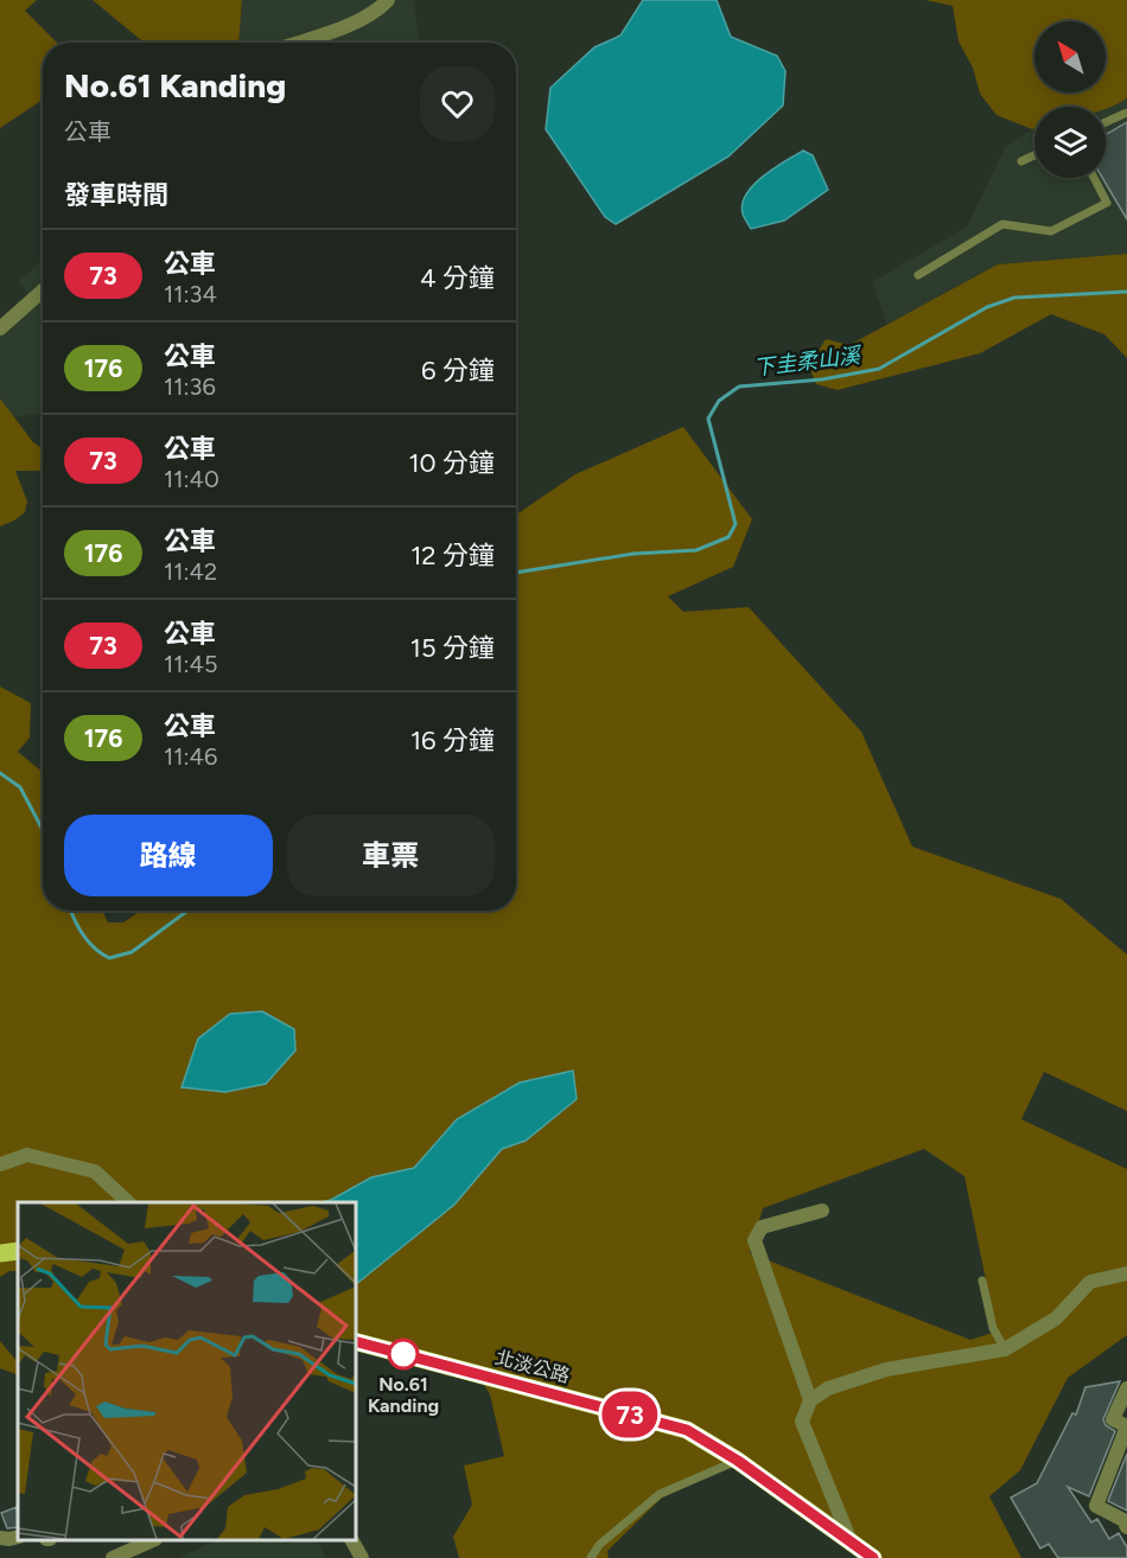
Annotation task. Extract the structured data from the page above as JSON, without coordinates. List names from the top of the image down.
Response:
{
  "streets": {
    "main road": ["北淡公路"]
  },
  "water": ["下圭柔山溪"],
  "places": ["No.61 Kanding"],
  "lines": ["bus line 73"],
  "north": "top left",
  "page": {
    "on_map": "73",
    "heading": [
      ["No.61 Kanding", "公車"],
      "發車時間"
    ],
    "list": [
      {
        "mark": "73",
        "name": "公車",
        "note": "11:34",
        "value": "4 分鐘"
      },
      {
        "mark": "176",
        "name": "公車",
        "note": "11:36",
        "value": "6 分鐘"
      },
      {
        "mark": "73",
        "name": "公車",
        "note": "11:40",
        "value": "10 分鐘"
      },
      {
        "mark": "176",
        "name": "公車",
        "note": "11:42",
        "value": "12 分鐘"
      },
      {
        "mark": "73",
        "name": "公車",
        "note": "11:45",
        "value": "15 分鐘"
      },
      {
        "mark": "176",
        "name": "公車",
        "note": "11:46",
        "value": "16 分鐘"
      }
    ],
    "buttons": ["路線", "車票"]
  }
}
